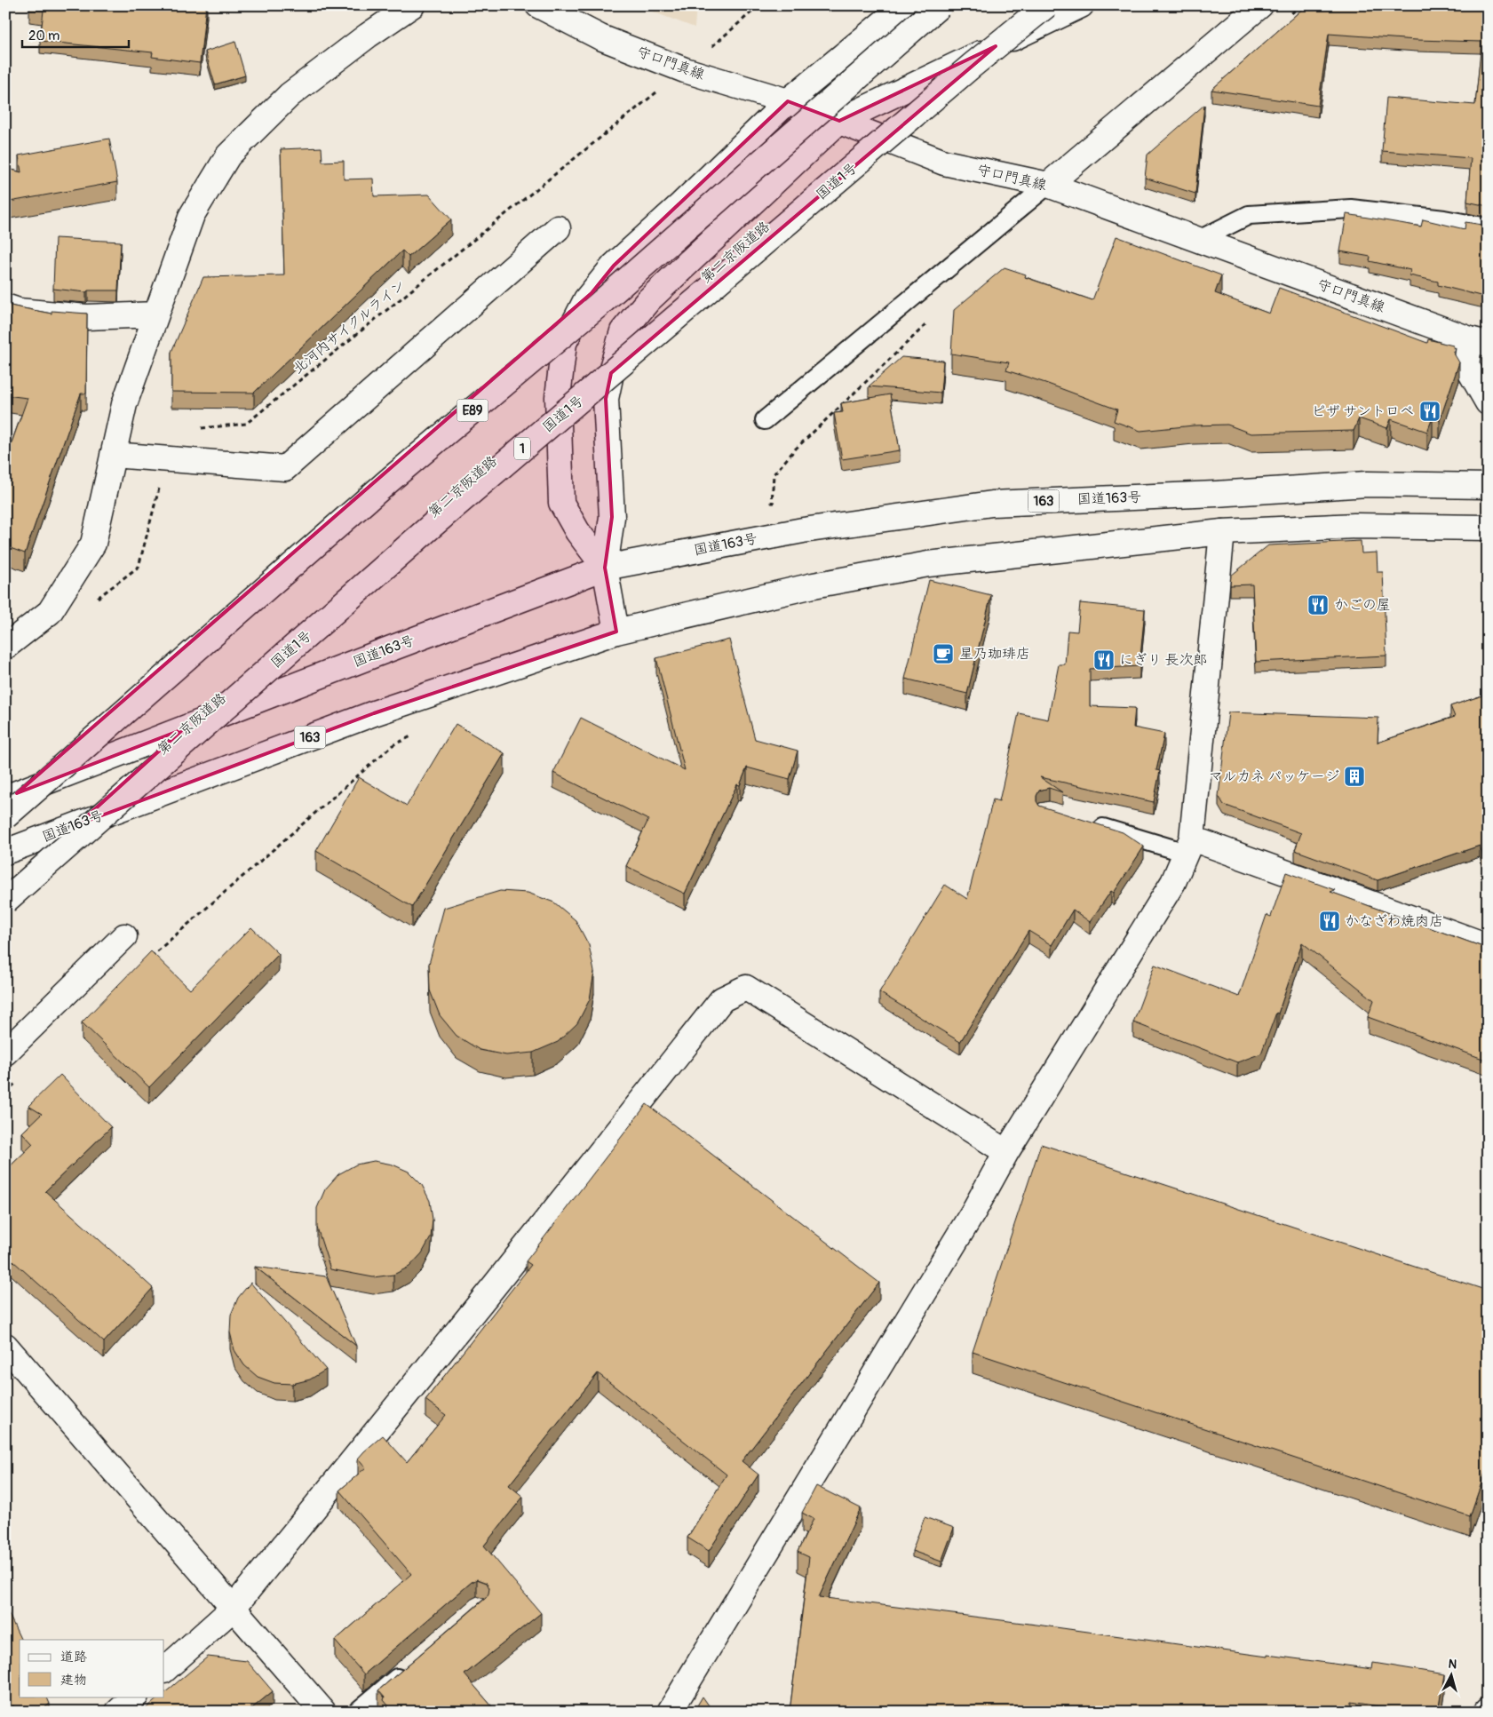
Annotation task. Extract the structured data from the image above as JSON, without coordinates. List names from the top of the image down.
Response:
{
  "streets": {
    "main road": [
      "守口門真線",
      "国道1号",
      "第二京阪道路",
      "E89",
      "1",
      "国道163号",
      "163"
    ],
    "path": ["北河内サイクルライン"]
  },
  "crossings": [
    ["守口門真線", "北河内サイクルライン"]
  ],
  "places": {
    "restaurant": [
      "ピザ サントロペ",
      "かごの屋",
      "にぎり 長次郎",
      "かなざわ焼肉店"
    ],
    "cafe": ["星乃珈琲店"],
    "building": ["マルカネ パッケージ"]
  },
  "legend": ["道路", "建物"],
  "scale_bar": "20 m",
  "north": "top"
}
